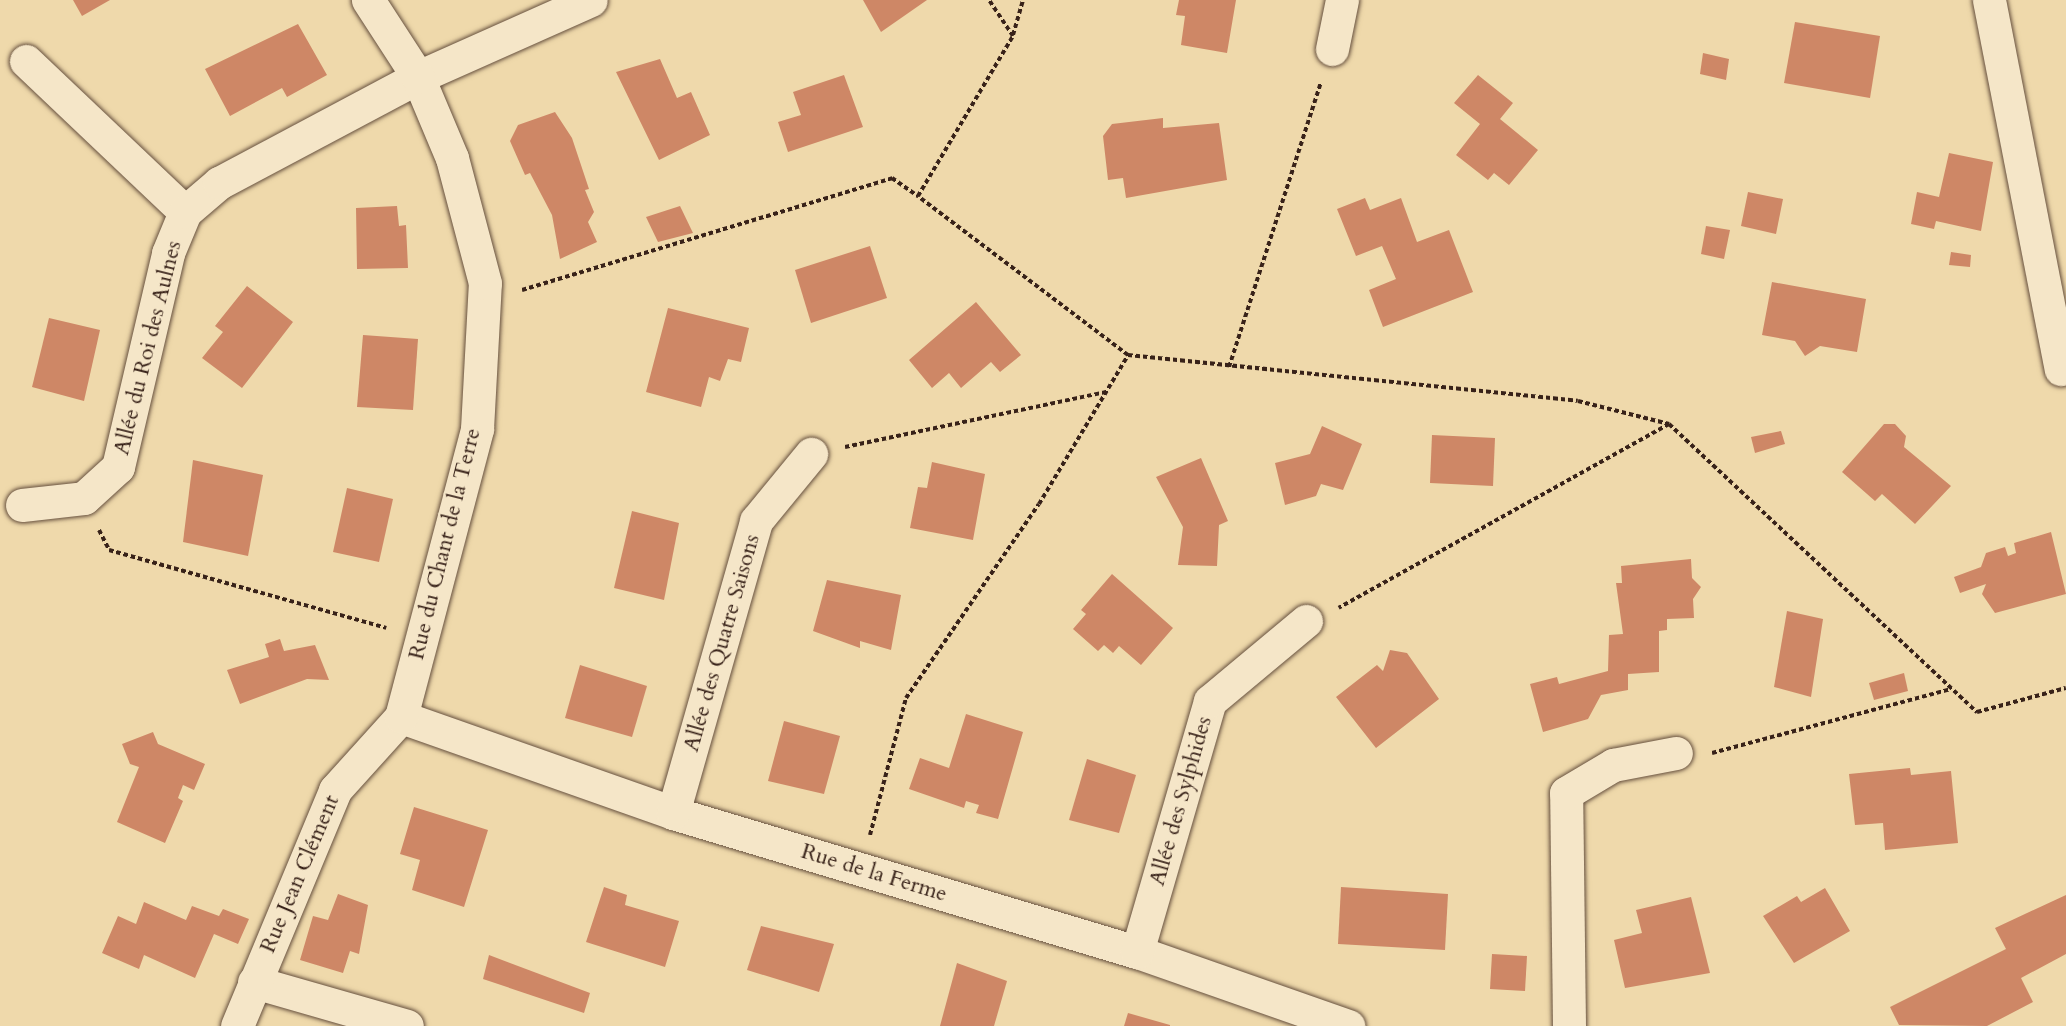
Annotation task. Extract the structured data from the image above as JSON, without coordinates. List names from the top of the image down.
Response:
{
  "streets": {
    "street": [
      "Allée du Roi des Aulnes",
      "Rue du Chant de la Terre",
      "Allée des Quatre Saisons",
      "Allée des Sylphides",
      "Rue de la Ferme",
      "Rue Jean Clément"
    ]
  },
  "crossings": [
    ["Allée du Roi des Aulnes", "Rue du Chant de la Terre"],
    ["Rue du Chant de la Terre", "Rue de la Ferme"],
    ["Rue du Chant de la Terre", "Rue Jean Clément"],
    ["Allée des Quatre Saisons", "Rue de la Ferme"],
    ["Allée des Sylphides", "Rue de la Ferme"],
    ["Rue de la Ferme", "Rue Jean Clément"]
  ]
}
